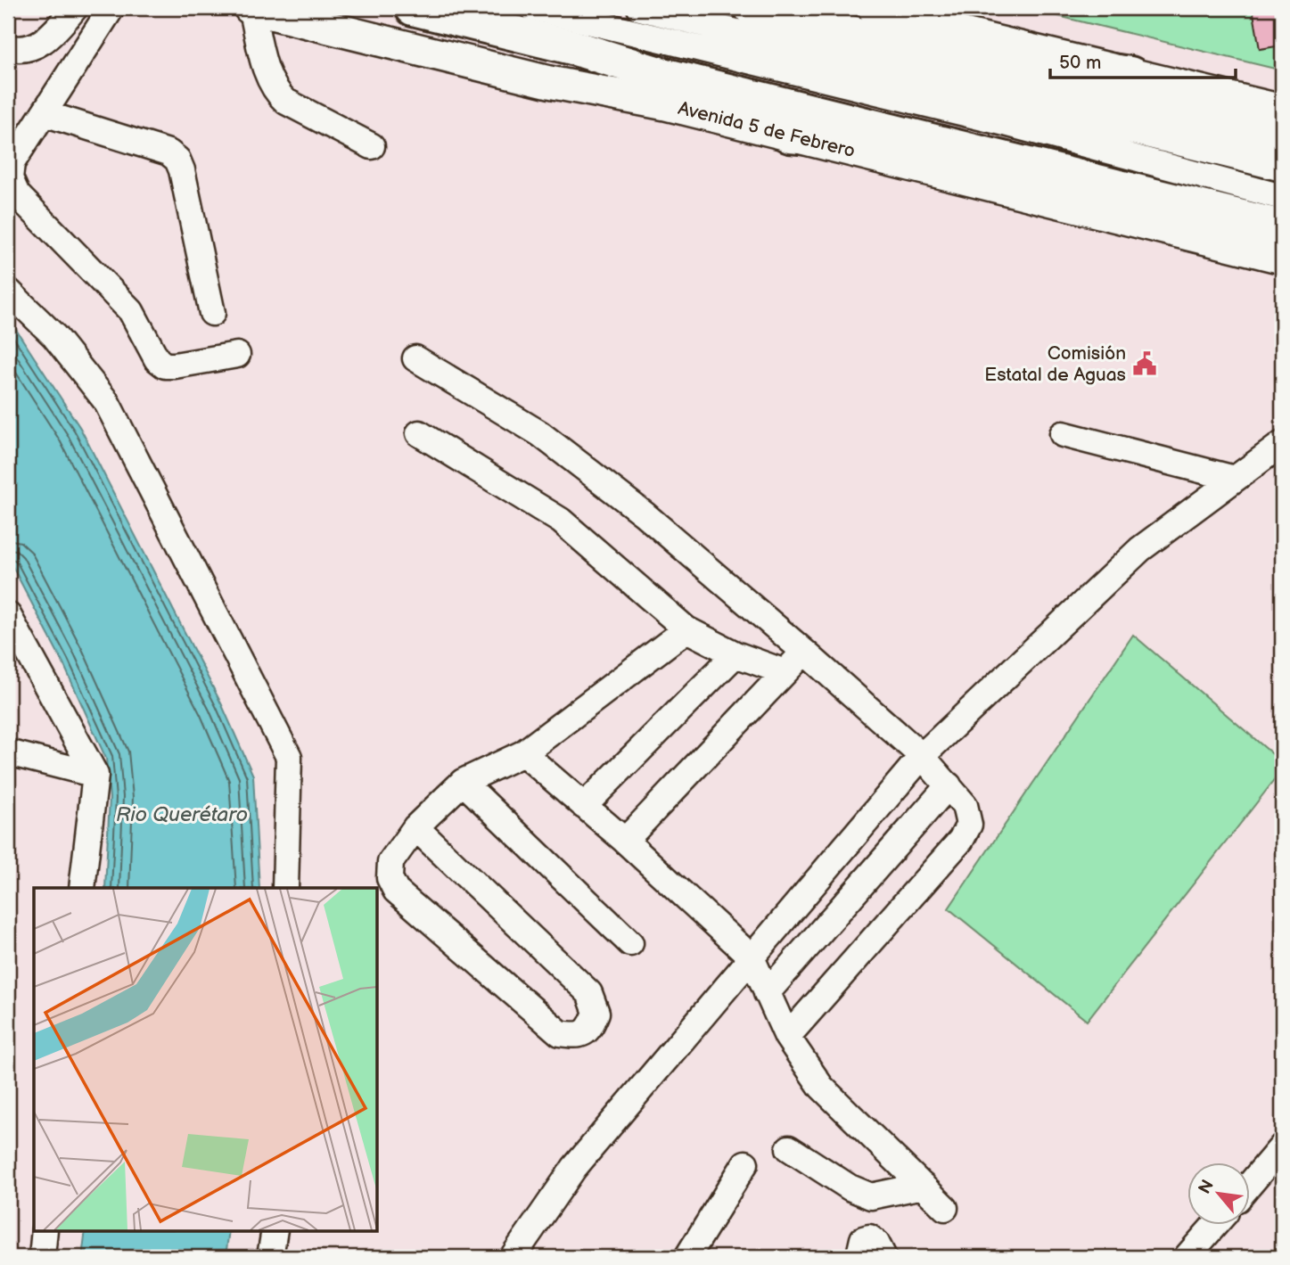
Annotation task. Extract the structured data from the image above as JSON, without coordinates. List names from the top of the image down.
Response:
{
  "streets": {
    "highway": ["Avenida 5 de Febrero"]
  },
  "water": ["Rio Querétaro"],
  "places": {
    "public building": ["Comisión Estatal de Aguas"]
  },
  "scale_bar": "50 m",
  "north": "top left"
}
